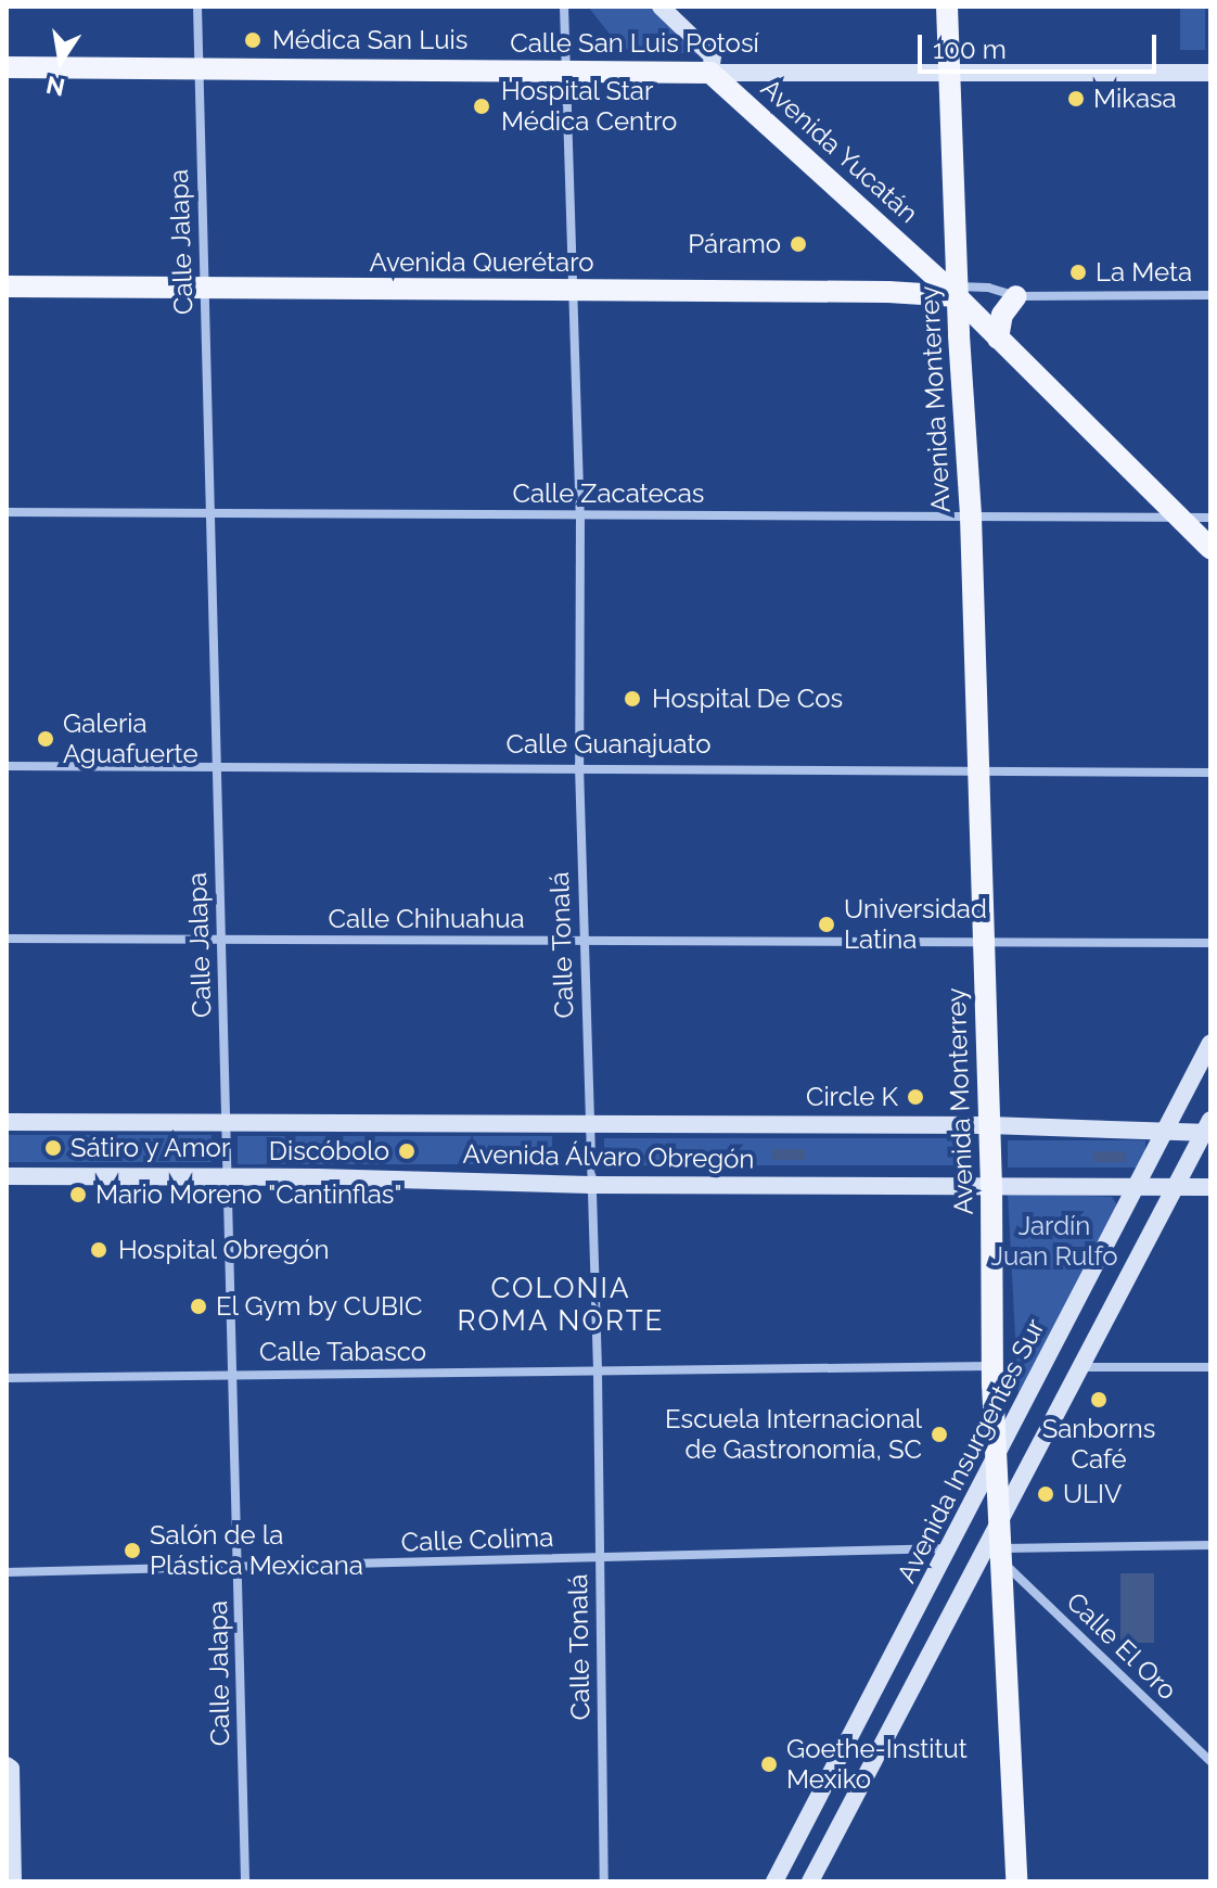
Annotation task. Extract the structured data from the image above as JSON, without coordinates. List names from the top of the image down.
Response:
{
  "streets": {
    "main road": [
      "Calle San Luis Potosí",
      "Avenida Yucatán",
      "Avenida Querétaro",
      "Avenida Monterrey",
      "Avenida Álvaro Obregón",
      "Avenida Insurgentes Sur"
    ],
    "street": [
      "Calle Jalapa",
      "Calle Zacatecas",
      "Calle Guanajuato",
      "Calle Chihuahua",
      "Calle Tonalá",
      "Calle Tabasco",
      "Calle Colima",
      "Calle El Oro"
    ]
  },
  "crossings": [
    ["Calle San Luis Potosí", "Avenida Yucatán"],
    ["Calle San Luis Potosí", "Calle Jalapa"],
    ["Calle San Luis Potosí", "Avenida Monterrey"],
    ["Calle San Luis Potosí", "Calle Tonalá"],
    ["Avenida Yucatán", "Avenida Querétaro"],
    ["Avenida Yucatán", "Avenida Monterrey"],
    ["Calle Jalapa", "Avenida Querétaro"],
    ["Calle Jalapa", "Calle Zacatecas"],
    ["Calle Jalapa", "Calle Guanajuato"],
    ["Calle Jalapa", "Calle Chihuahua"],
    ["Calle Jalapa", "Avenida Álvaro Obregón"],
    ["Calle Jalapa", "Calle Tabasco"],
    ["Calle Jalapa", "Calle Colima"],
    ["Avenida Querétaro", "Avenida Monterrey"],
    ["Avenida Querétaro", "Calle Tonalá"],
    ["Avenida Monterrey", "Calle Zacatecas"],
    ["Avenida Monterrey", "Calle Guanajuato"],
    ["Avenida Monterrey", "Calle Chihuahua"],
    ["Avenida Monterrey", "Avenida Álvaro Obregón"],
    ["Avenida Monterrey", "Calle Tabasco"],
    ["Avenida Monterrey", "Avenida Insurgentes Sur"],
    ["Avenida Monterrey", "Calle El Oro"],
    ["Calle Zacatecas", "Calle Tonalá"],
    ["Calle Guanajuato", "Calle Tonalá"],
    ["Calle Chihuahua", "Calle Tonalá"],
    ["Calle Tonalá", "Avenida Álvaro Obregón"],
    ["Calle Tonalá", "Calle Tabasco"],
    ["Calle Tonalá", "Calle Colima"],
    ["Avenida Álvaro Obregón", "Avenida Insurgentes Sur"],
    ["Avenida Insurgentes Sur", "Calle Colima"]
  ],
  "districts": ["COLONIA ROMA NORTE"],
  "parks": ["Jardín Juan Rulfo"],
  "places": [
    "Médica San Luis",
    "Mikasa",
    "Hospital Star Médica Centro",
    "Páramo",
    "La Meta",
    "Hospital De Cos",
    "Galeria Aguafuerte",
    "Universidad Latina",
    "Circle K",
    "Sátiro y Amor",
    "Discóbolo",
    "Mario Moreno \"Cantinflas\"",
    "Hospital Obregón",
    "El Gym by CUBIC",
    "Sanborns Café",
    "Escuela Internacional de Gastronomía, SC",
    "ULIV",
    "Salón de la Plástica Mexicana",
    "Goethe-Institut Mexiko"
  ],
  "scale_bar": "100 m",
  "north": "bottom"
}
